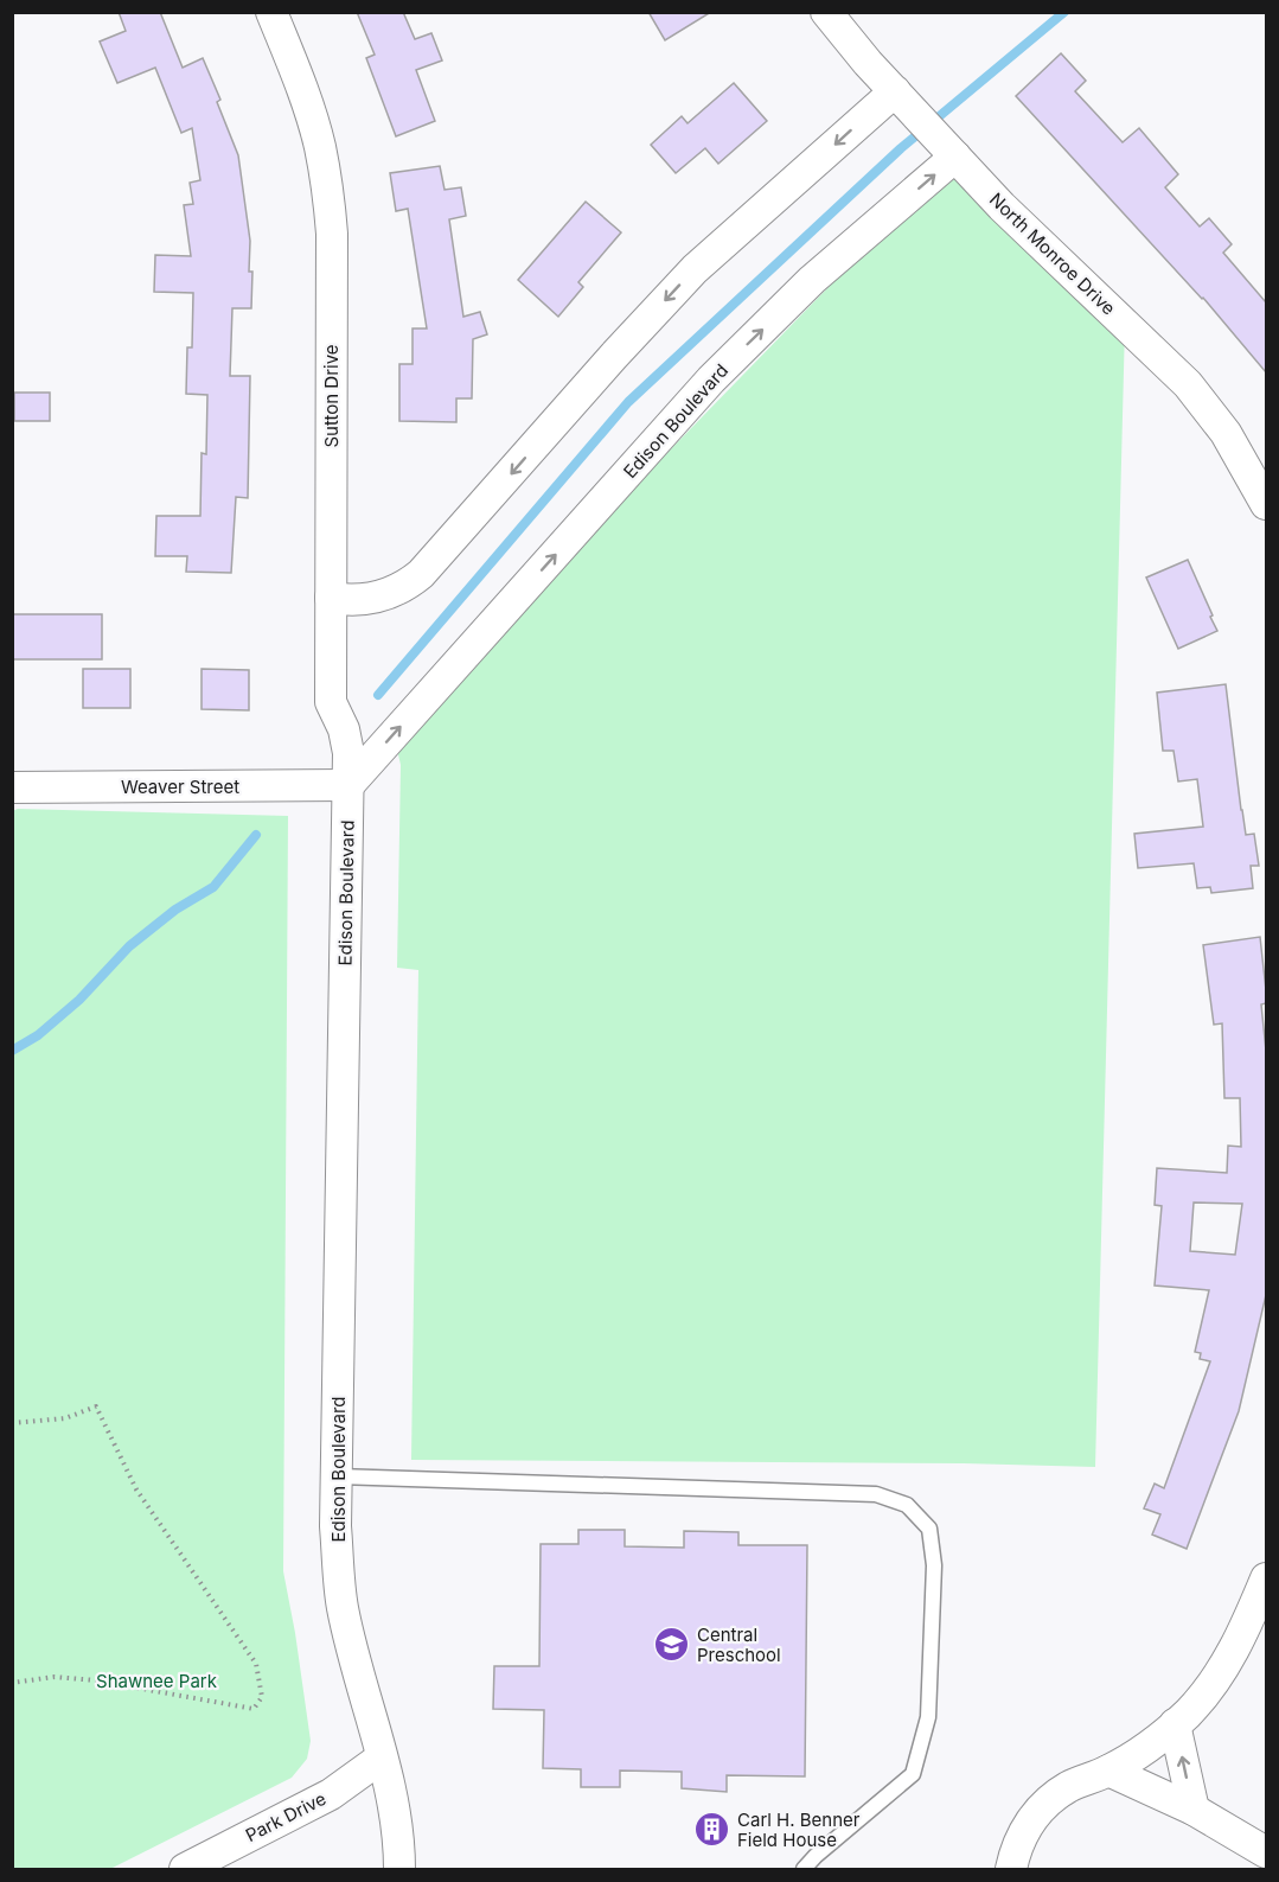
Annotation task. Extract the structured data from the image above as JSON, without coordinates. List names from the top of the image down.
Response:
{
  "streets": {
    "street": [
      "North Monroe Drive",
      "Sutton Drive",
      "Edison Boulevard",
      "Weaver Street",
      "Park Drive"
    ]
  },
  "crossings": [
    ["North Monroe Drive", "Edison Boulevard"],
    ["Sutton Drive", "Edison Boulevard"],
    ["Sutton Drive", "Weaver Street"],
    ["Edison Boulevard", "Weaver Street"],
    ["Edison Boulevard", "Park Drive"]
  ],
  "parks": ["Shawnee Park"],
  "places": {
    "school or university": ["Central Preschool"],
    "building": ["Carl H. Benner Field House"]
  }
}
